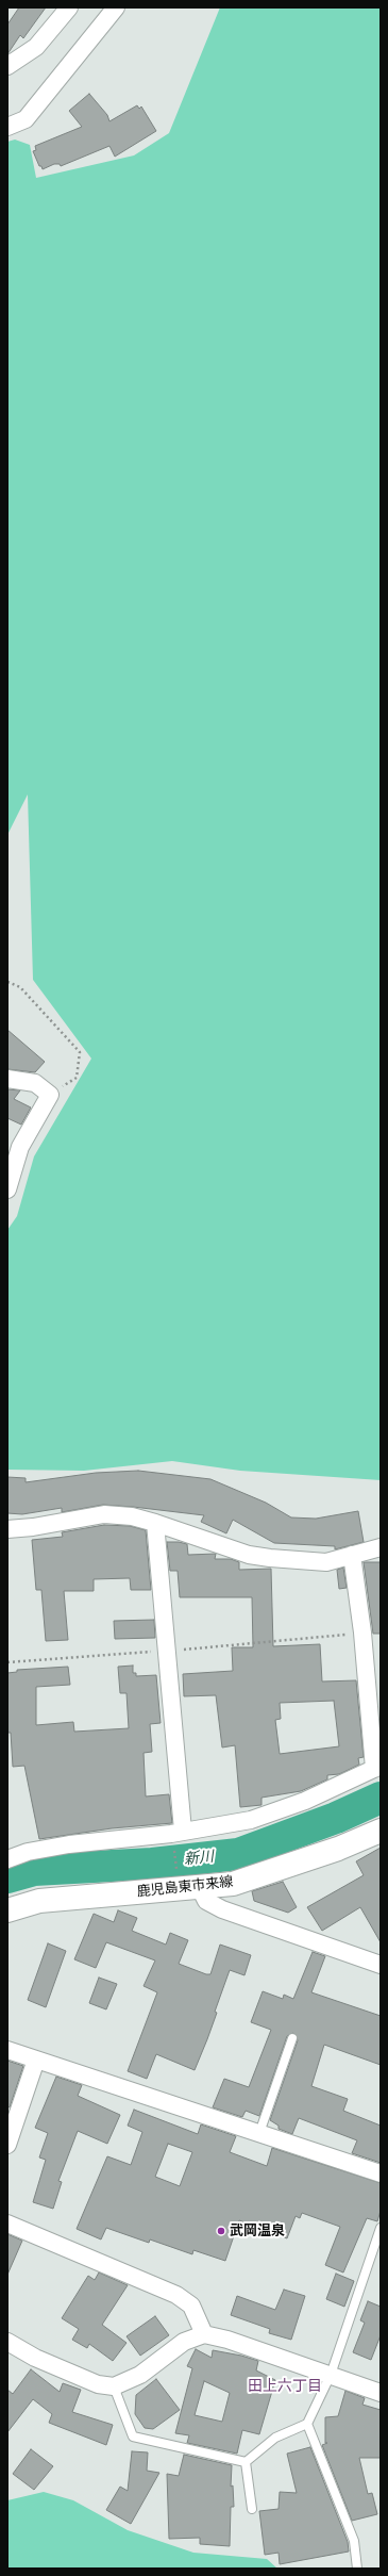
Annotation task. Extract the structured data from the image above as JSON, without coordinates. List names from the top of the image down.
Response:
{
  "streets": {
    "main road": ["鹿児島東市来線"]
  },
  "districts": ["田上六丁目"],
  "water": ["新川"],
  "places": ["武岡温泉"]
}
